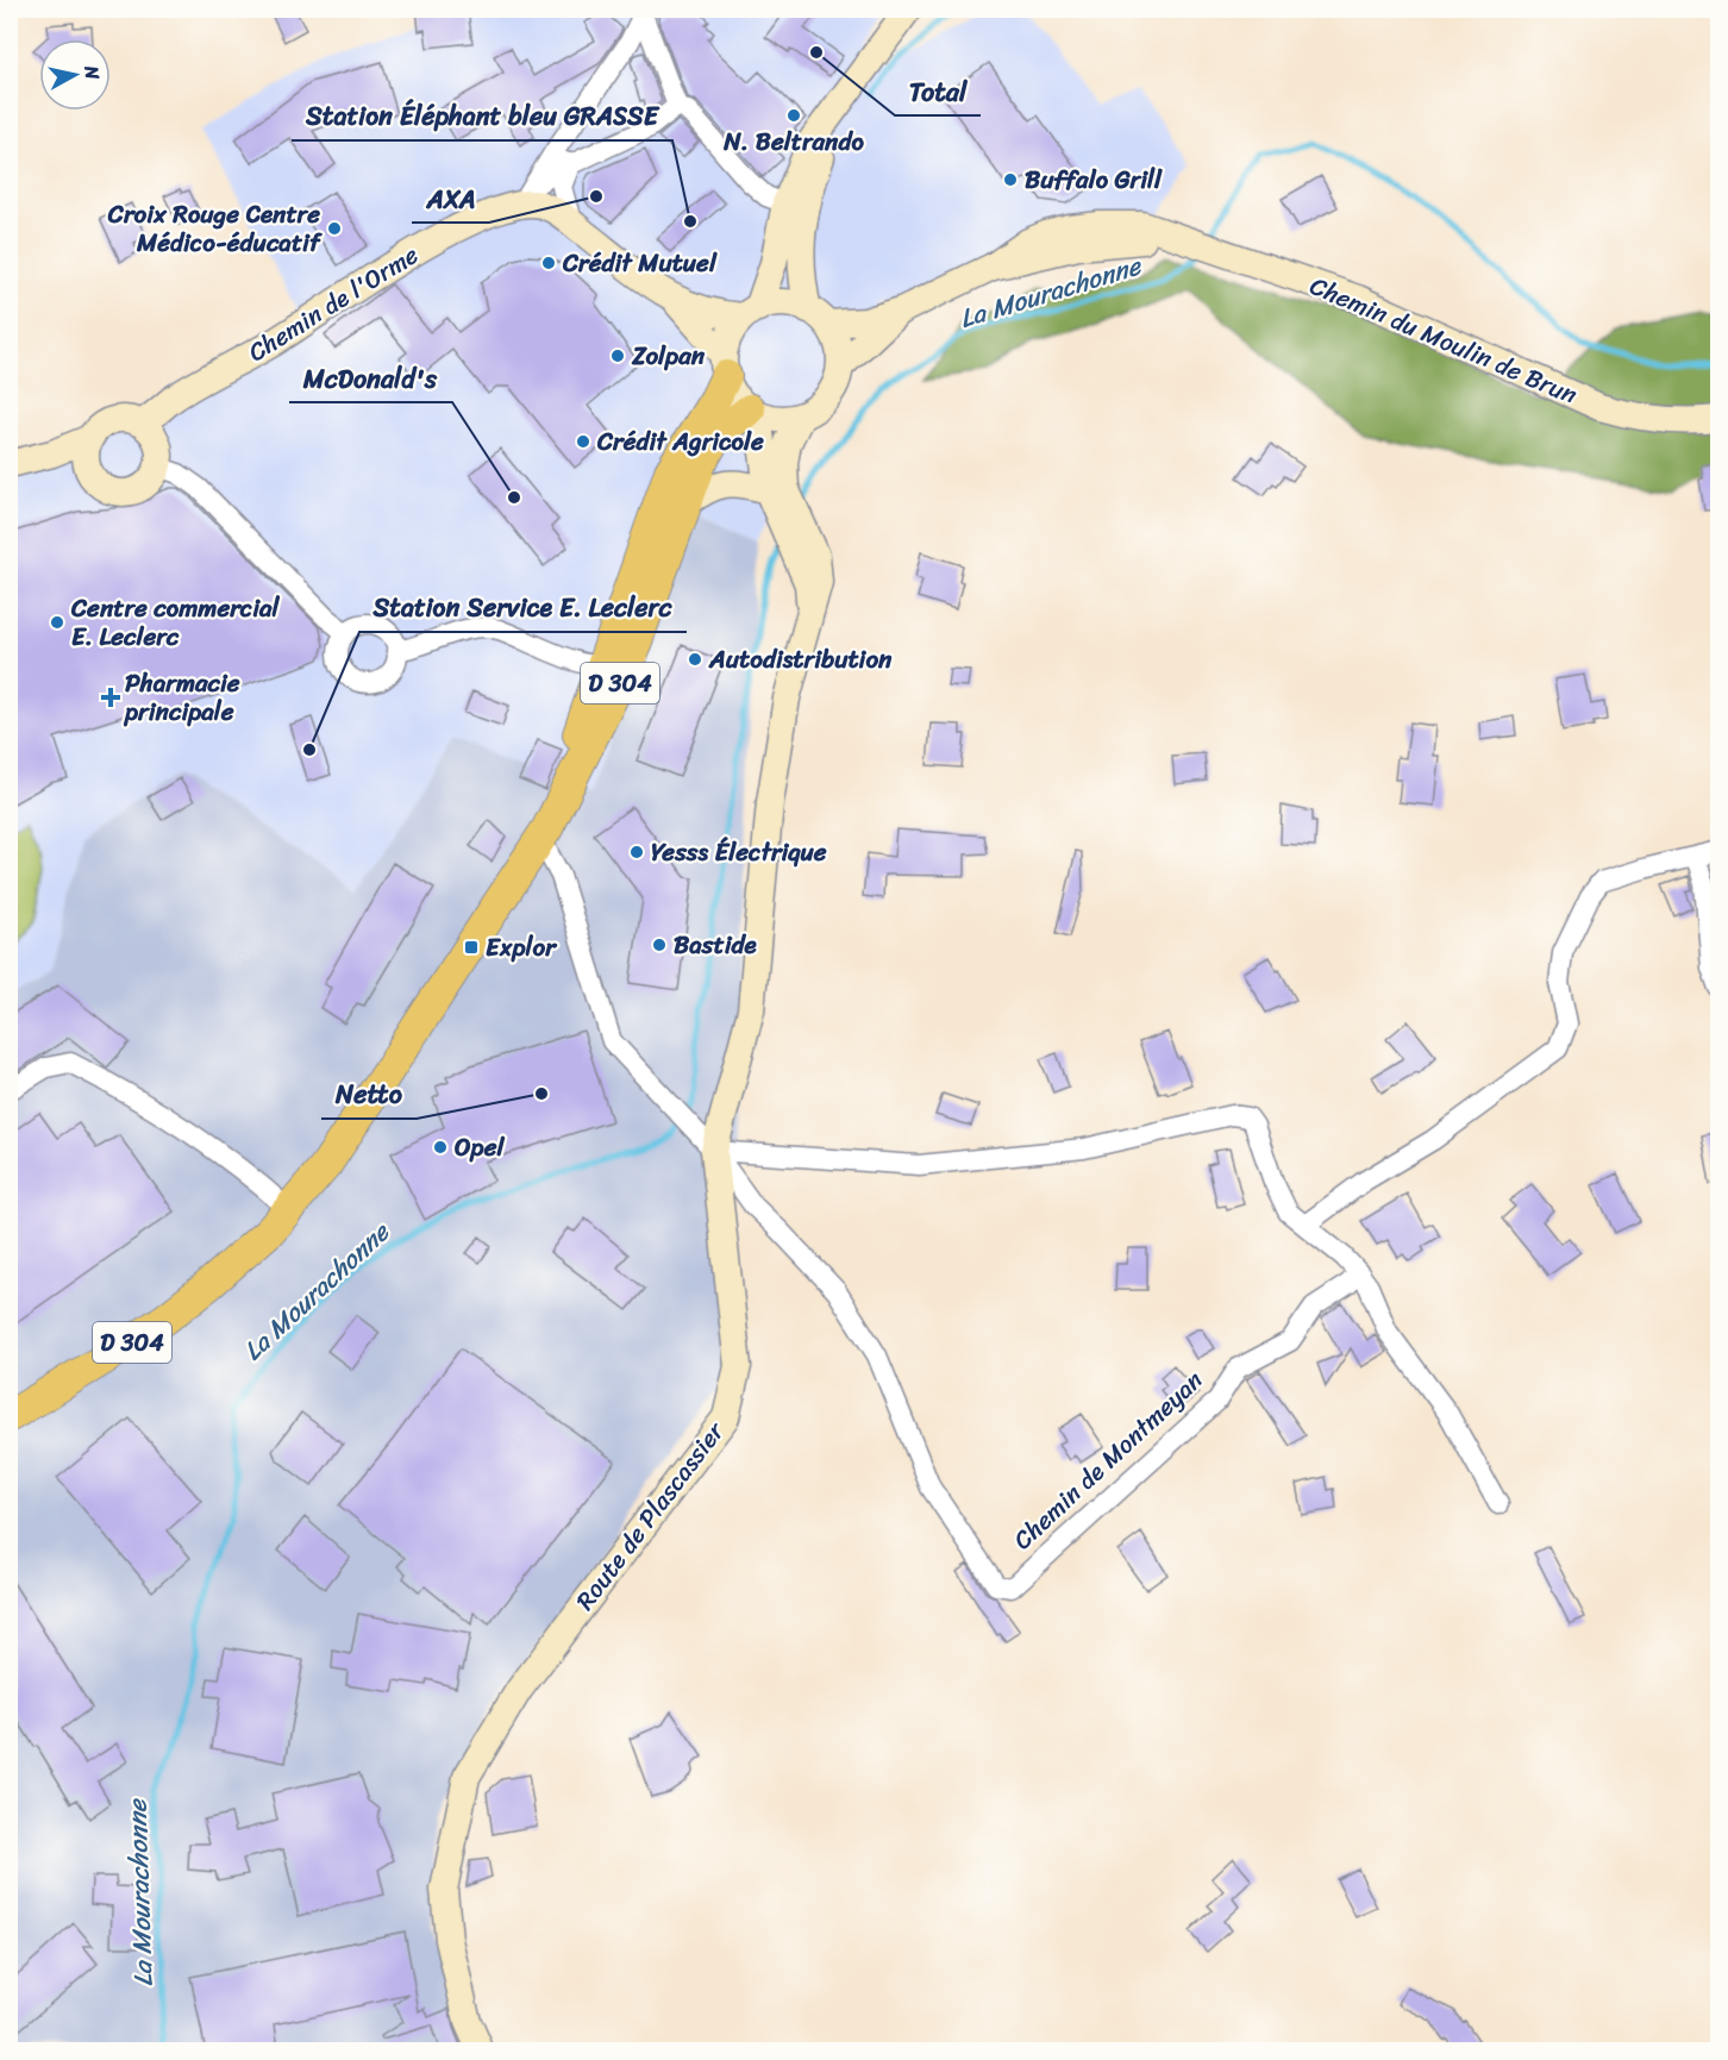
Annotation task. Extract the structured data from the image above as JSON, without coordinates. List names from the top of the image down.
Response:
{
  "streets": {
    "main road": ["D 304"],
    "street": [
      "Chemin de l'Orme",
      "Chemin du Moulin de Brun",
      "Chemin de Montmeyan",
      "Route de Plascassier"
    ]
  },
  "crossings": [
    ["Chemin du Moulin de Brun", "D 304"],
    ["Chemin du Moulin de Brun", "Route de Plascassier"],
    ["D 304", "Route de Plascassier"],
    ["Chemin de Montmeyan", "Route de Plascassier"]
  ],
  "water": ["La Mourachonne"],
  "places": {
    "other": [
      "Total",
      "N. Beltrando",
      "Buffalo Grill",
      "AXA",
      "Station Éléphant bleu GRASSE",
      "Croix Rouge Centre Médico-éducatif",
      "Crédit Mutuel",
      "Zolpan",
      "Crédit Agricole",
      "McDonald's",
      "Centre commercial E. Leclerc",
      "Autodistribution",
      "Station Service E. Leclerc",
      "Yesss Électrique",
      "Bastide",
      "Netto",
      "Opel"
    ],
    "health": ["Pharmacie principale"],
    "transit": ["Explor"]
  },
  "north": "right"
}
